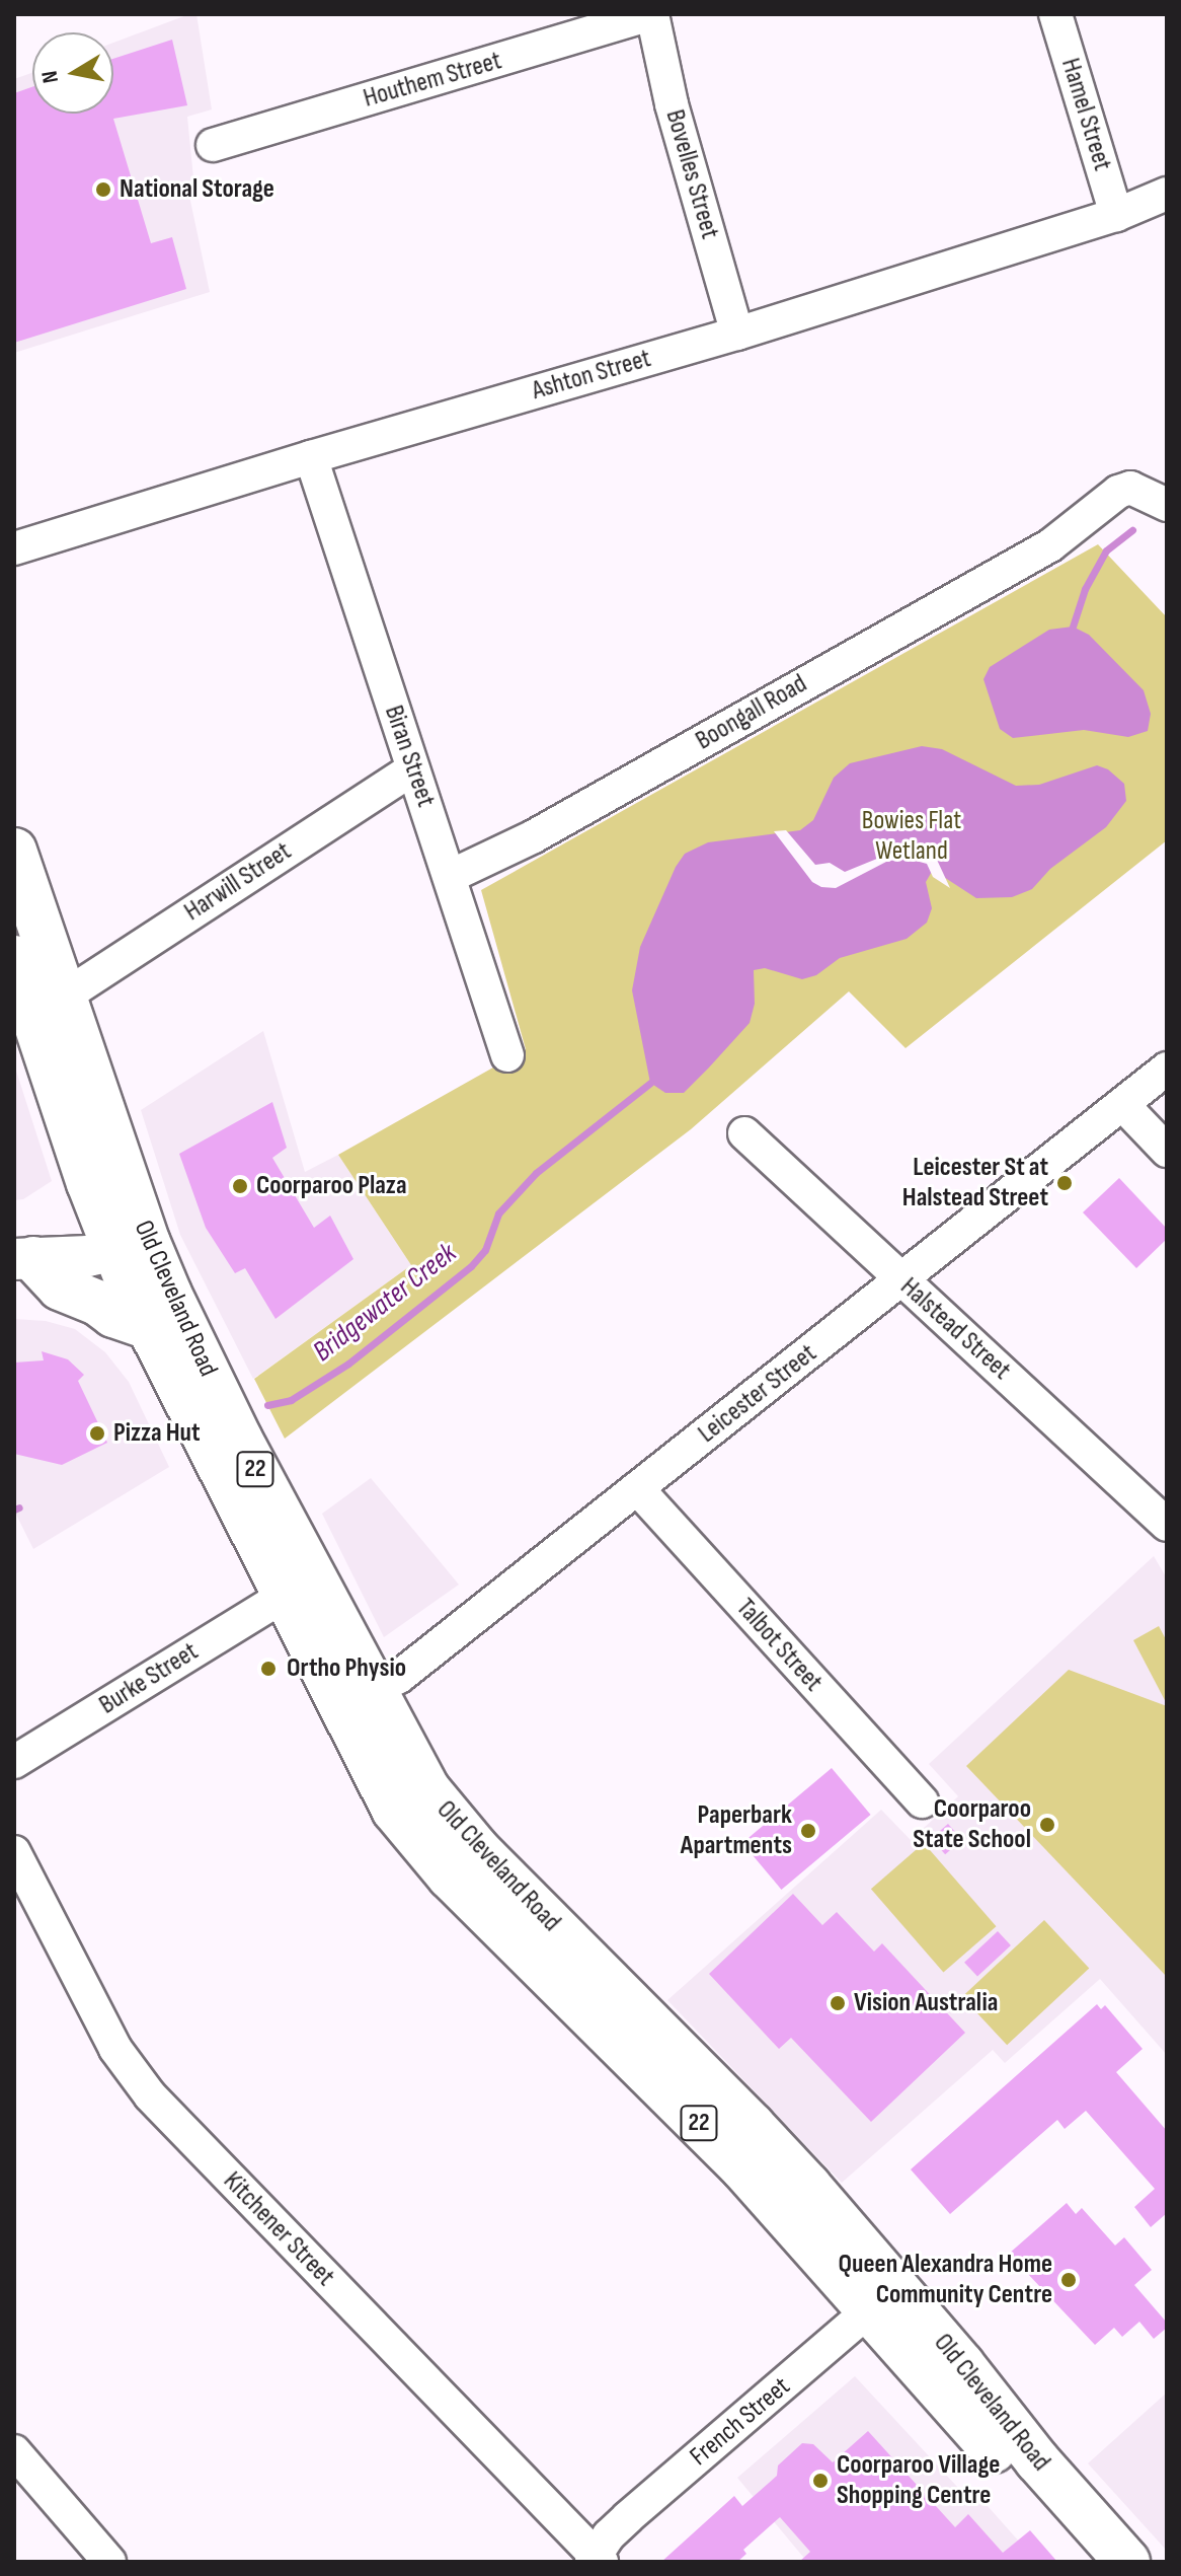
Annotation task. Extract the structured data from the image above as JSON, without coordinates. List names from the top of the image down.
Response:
{
  "streets": {
    "highway": ["Old Cleveland Road", "22"],
    "street": [
      "Houthem Street",
      "Hamel Street",
      "Bovelles Street",
      "Ashton Street",
      "Boongall Road",
      "Biran Street",
      "Harwill Street",
      "Halstead Street",
      "Leicester Street",
      "Talbot Street",
      "Burke Street",
      "Kitchener Street",
      "French Street"
    ]
  },
  "crossings": [
    ["Houthem Street", "Bovelles Street"],
    ["Hamel Street", "Ashton Street"],
    ["Bovelles Street", "Ashton Street"],
    ["Ashton Street", "Biran Street"],
    ["Boongall Road", "Biran Street"],
    ["Biran Street", "Harwill Street"],
    ["Harwill Street", "Old Cleveland Road"],
    ["Old Cleveland Road", "Leicester Street"],
    ["Old Cleveland Road", "Burke Street"],
    ["Old Cleveland Road", "French Street"],
    ["Halstead Street", "Leicester Street"],
    ["Leicester Street", "Talbot Street"],
    ["Kitchener Street", "French Street"]
  ],
  "water": ["Bridgewater Creek"],
  "parks": ["Bowies Flat Wetland"],
  "places": [
    "National Storage",
    "Leicester St at Halstead Street",
    "Coorparoo Plaza",
    "Pizza Hut",
    "Ortho Physio",
    "Coorparoo State School",
    "Paperbark Apartments",
    "Vision Australia",
    "Queen Alexandra Home Community Centre",
    "Coorparoo Village Shopping Centre"
  ],
  "north": "left"
}
